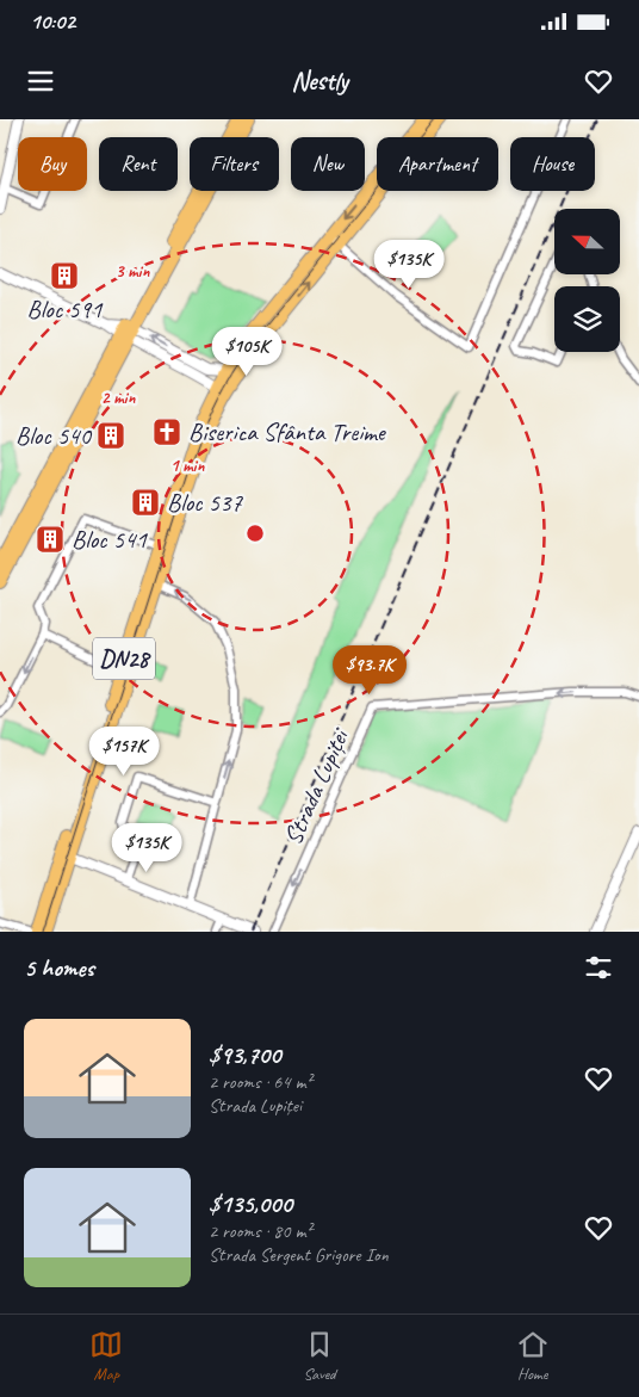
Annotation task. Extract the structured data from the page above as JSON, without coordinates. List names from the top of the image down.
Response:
{
  "streets": {
    "main road": ["DN28"],
    "street": ["Strada Lupiței"]
  },
  "one_way": ["Strada Lupiței"],
  "places": {
    "building": [
      "Bloc 591",
      "Bloc 540",
      "Bloc 537",
      "Bloc 541"
    ],
    "church": ["Biserica Sfânta Treime"]
  },
  "north": "left",
  "page": {
    "status": "10:02",
    "header": "Nestly",
    "chip": [
      "Buy",
      "Rent",
      "Filters",
      "New",
      "Apartment",
      "House"
    ],
    "price": [
      "$135K",
      "$105K",
      "$93.7K",
      "$157K",
      "$135K"
    ],
    "heading": "5 homes",
    "list": [
      {
        "name": "$93,700",
        "note": "2 rooms · 64 m² · Strada Lupiței"
      },
      {
        "name": "$135,000",
        "note": "2 rooms · 80 m² · Strada Sergent Grigore Ion"
      }
    ],
    "tabs": ["Map", "Saved", "Home"]
  },
  "rings": ["3 min", "2 min", "1 min"]
}
